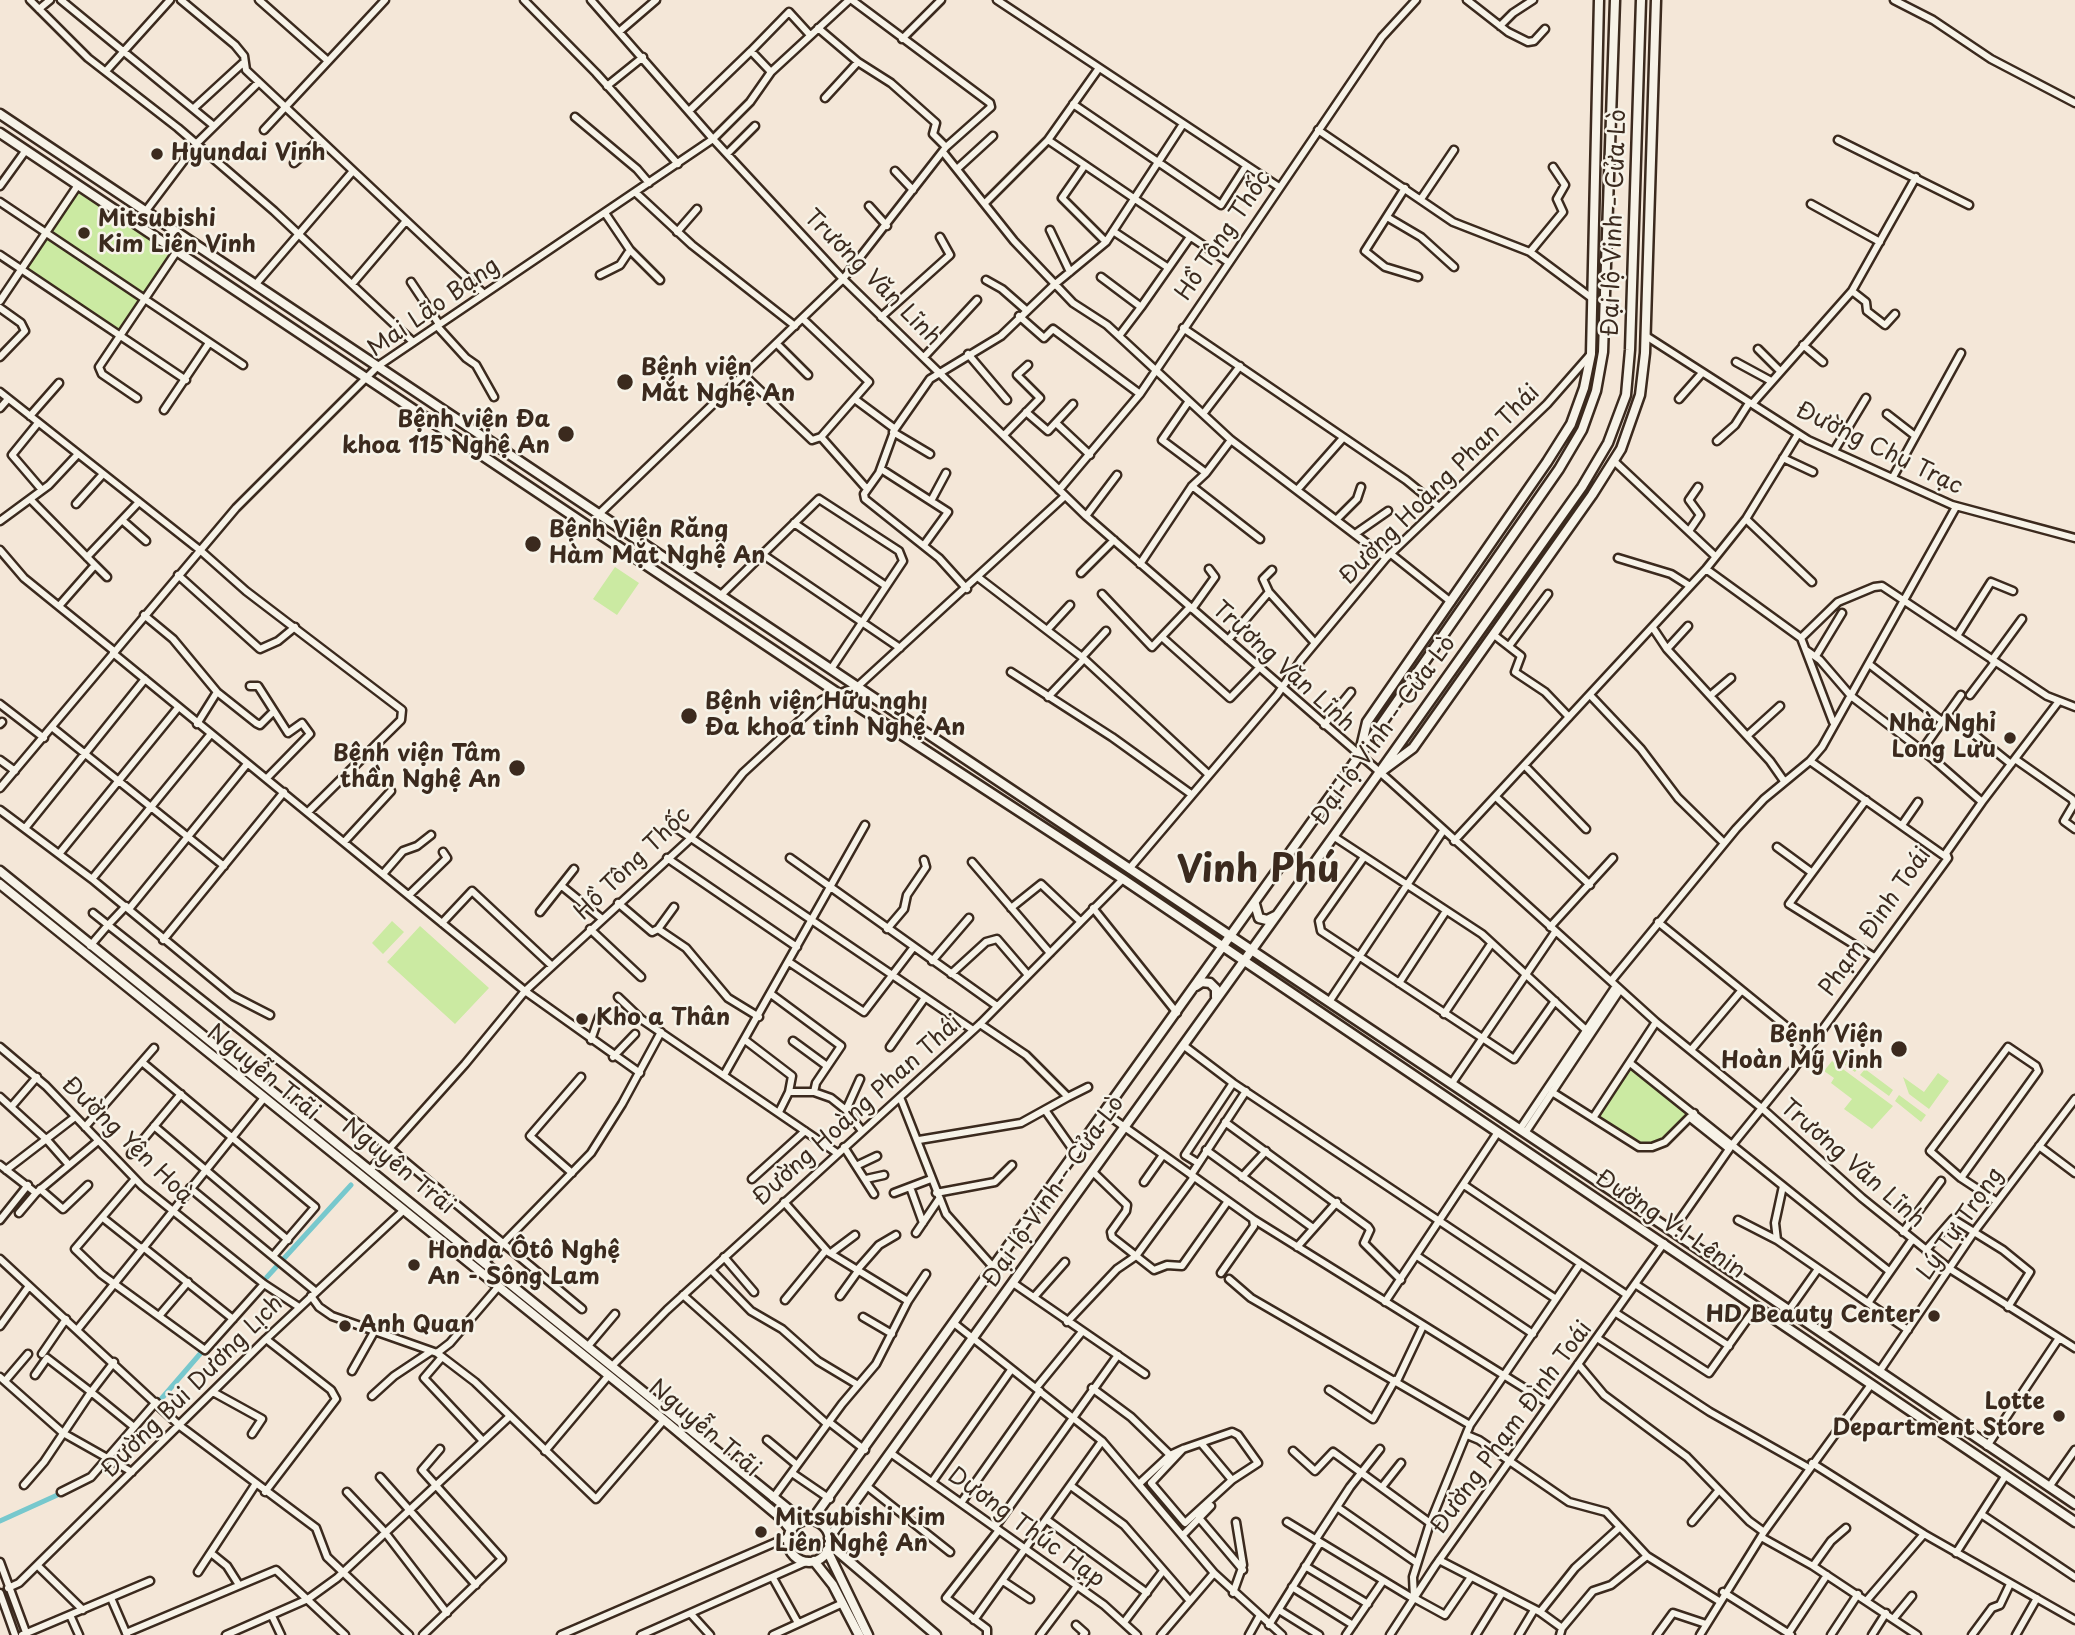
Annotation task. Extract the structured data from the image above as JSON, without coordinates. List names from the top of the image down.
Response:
{
  "streets": {
    "main road": [
      "Đại lộ Vinh - Cửa Lò",
      "Nguyễn Trãi",
      "Nguyên Trãi",
      "Đường V.I Lênin"
    ],
    "street": [
      "Hồ Tông Thốc",
      "Trương Văn Lĩnh",
      "Mai Lão Bạng",
      "Đường Chu Trạc",
      "Đường Hoàng Phan Thái",
      "Phạm Đình Toái",
      "Đường Yên Hoà",
      "Lý Tự Trọng",
      "Đường Bùi Dương Lịch",
      "Đường Phạm Đình Toái",
      "Dương Thúc Hạp"
    ]
  },
  "crossings": [
    ["Đại lộ Vinh - Cửa Lò", "Trương Văn Lĩnh"],
    ["Đại lộ Vinh - Cửa Lò", "Nguyễn Trãi"],
    ["Đại lộ Vinh - Cửa Lò", "Nguyên Trãi"],
    ["Đại lộ Vinh - Cửa Lò", "Đường V.I Lênin"],
    ["Đại lộ Vinh - Cửa Lò", "Dương Thúc Hạp"],
    ["Hồ Tông Thốc", "Trương Văn Lĩnh"],
    ["Hồ Tông Thốc", "Nguyên Trãi"],
    ["Hồ Tông Thốc", "Đường V.I Lênin"],
    ["Trương Văn Lĩnh", "Mai Lão Bạng"],
    ["Trương Văn Lĩnh", "Đường Hoàng Phan Thái"],
    ["Trương Văn Lĩnh", "Phạm Đình Toái"],
    ["Trương Văn Lĩnh", "Lý Tự Trọng"],
    ["Mai Lão Bạng", "Đường V.I Lênin"],
    ["Đường Hoàng Phan Thái", "Nguyên Trãi"],
    ["Đường Hoàng Phan Thái", "Đường V.I Lênin"],
    ["Phạm Đình Toái", "Đường V.I Lênin"],
    ["Nguyễn Trãi", "Nguyên Trãi"],
    ["Nguyễn Trãi", "Đường Bùi Dương Lịch"],
    ["Đường Yên Hoà", "Đường Bùi Dương Lịch"],
    ["Lý Tự Trọng", "Đường V.I Lênin"],
    ["Đường V.I Lênin", "Đường Phạm Đình Toái"]
  ],
  "districts": ["Vinh Phú"],
  "places": [
    "Hyundai Vinh",
    "Mitsubishi Kim Liên Vinh",
    "Bệnh viện Mắt Nghệ An",
    "Bệnh viện Đa khoa 115 Nghệ An",
    "Bệnh Viện Răng Hàm Mặt Nghệ An",
    "Bệnh viện Hữu nghị Đa khoa tỉnh Nghệ An",
    "Nhà Nghỉ Long Lưu",
    "Bệnh viện Tâm thần Nghệ An",
    "Kho a Thân",
    "Bệnh Viện Hoàn Mỹ Vinh",
    "Honda Ôtô Nghệ An - Sông Lam",
    "HD Beauty Center",
    "Anh Quan",
    "Lotte Department Store",
    "Mitsubishi Kim Liên Nghệ An"
  ]
}
